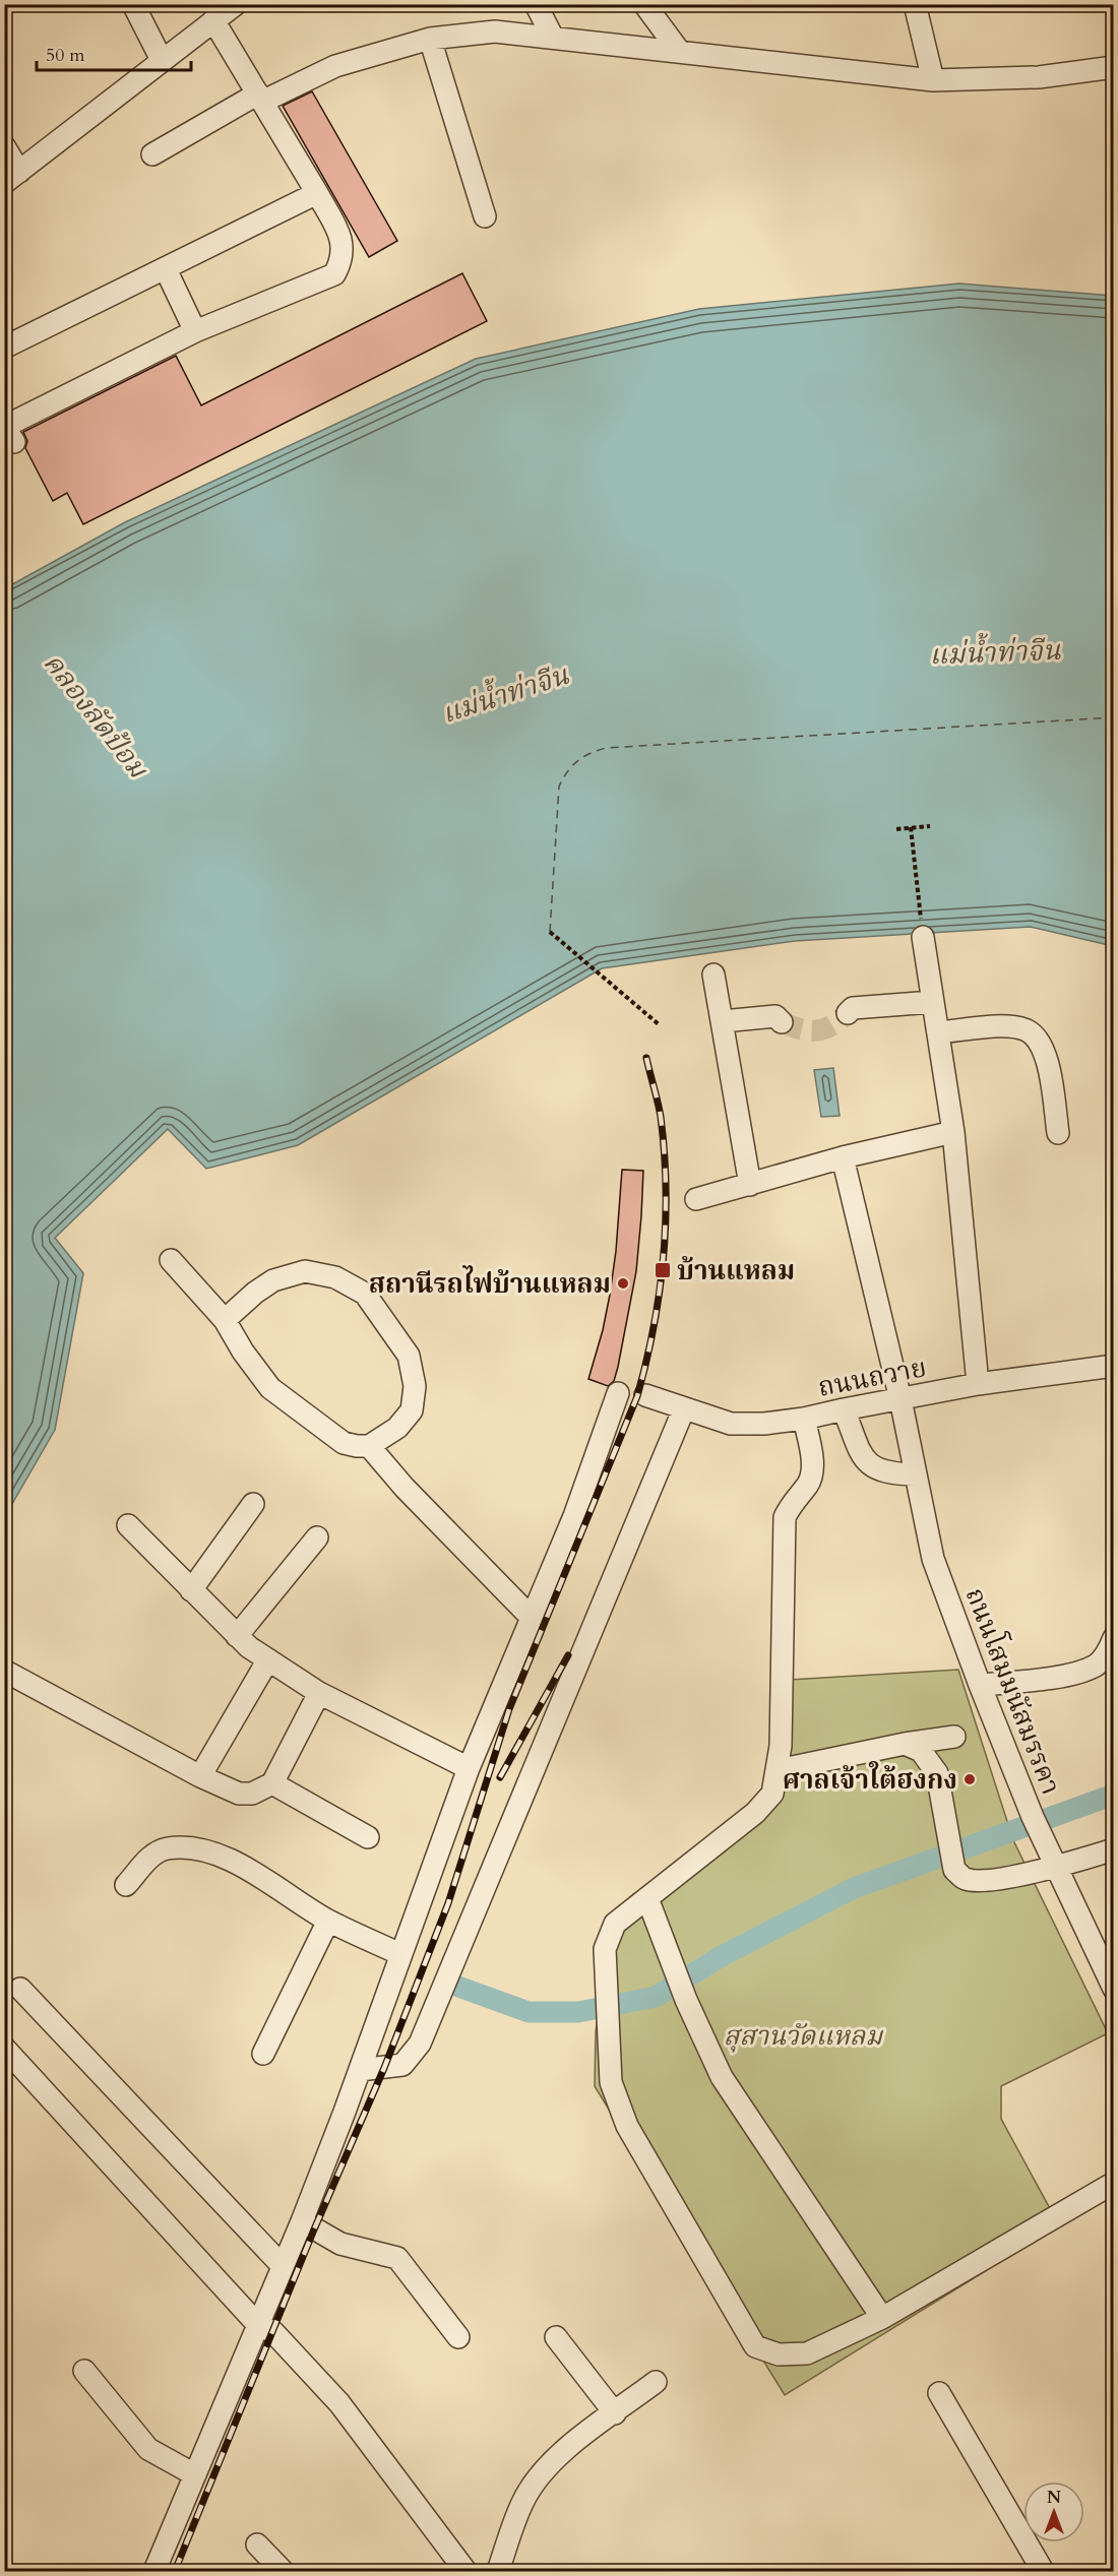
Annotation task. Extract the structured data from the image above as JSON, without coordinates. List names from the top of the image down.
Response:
{
  "streets": {
    "street": ["ถนนถวาย", "ถนนโสมมนัสมรรคา"]
  },
  "crossings": [
    ["ถนนถวาย", "ถนนโสมมนัสมรรคา"]
  ],
  "water": ["แม่น้ำท่าจีน", "คลองลัดป้อม"],
  "parks": ["สุสานวัดแหลม"],
  "places": {
    "transit": ["บ้านแหลม"],
    "other": ["สถานีรถไฟบ้านแหลม", "ศาลเจ้าใต้ฮงกง"]
  },
  "scale_bar": "50 m",
  "north": "top"
}
